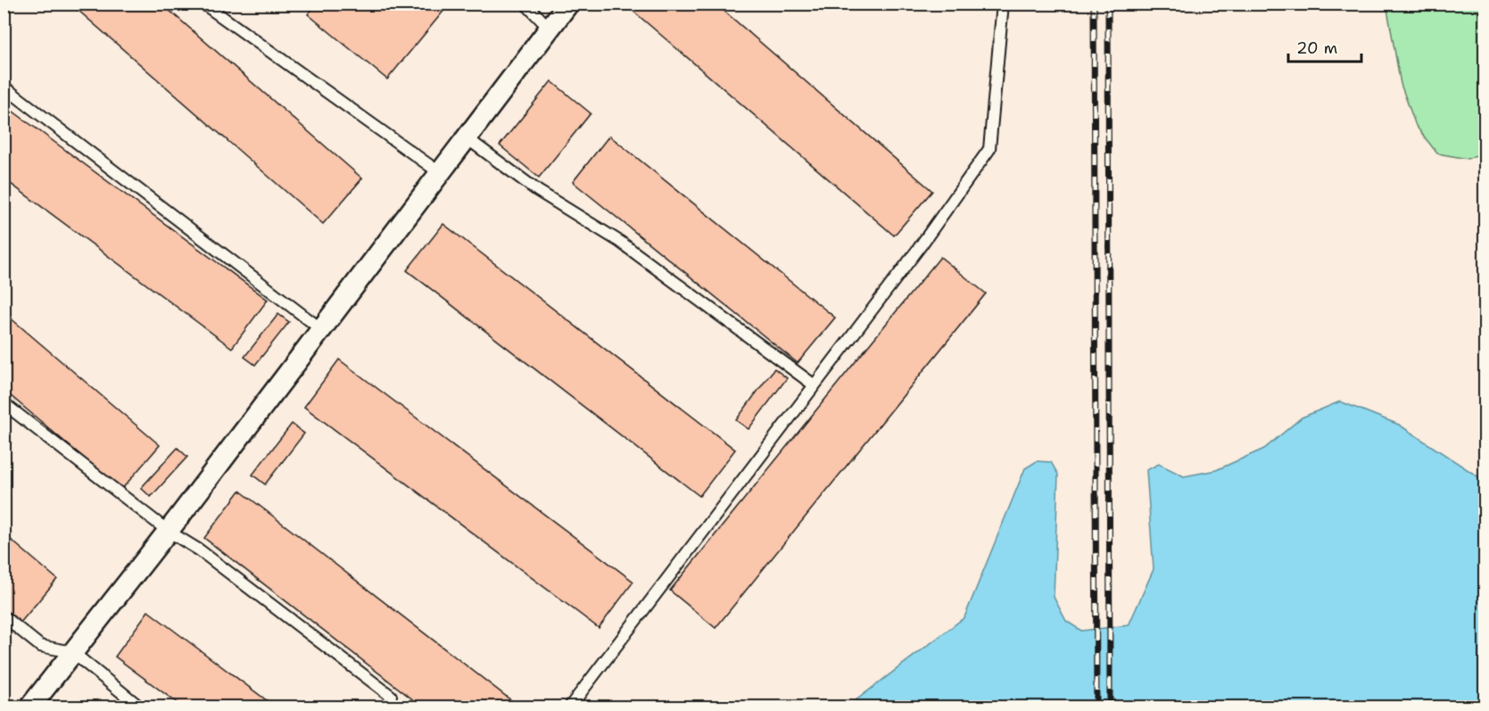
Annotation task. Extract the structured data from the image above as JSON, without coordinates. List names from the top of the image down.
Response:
{
  "scale_bar": "20 m"
}
